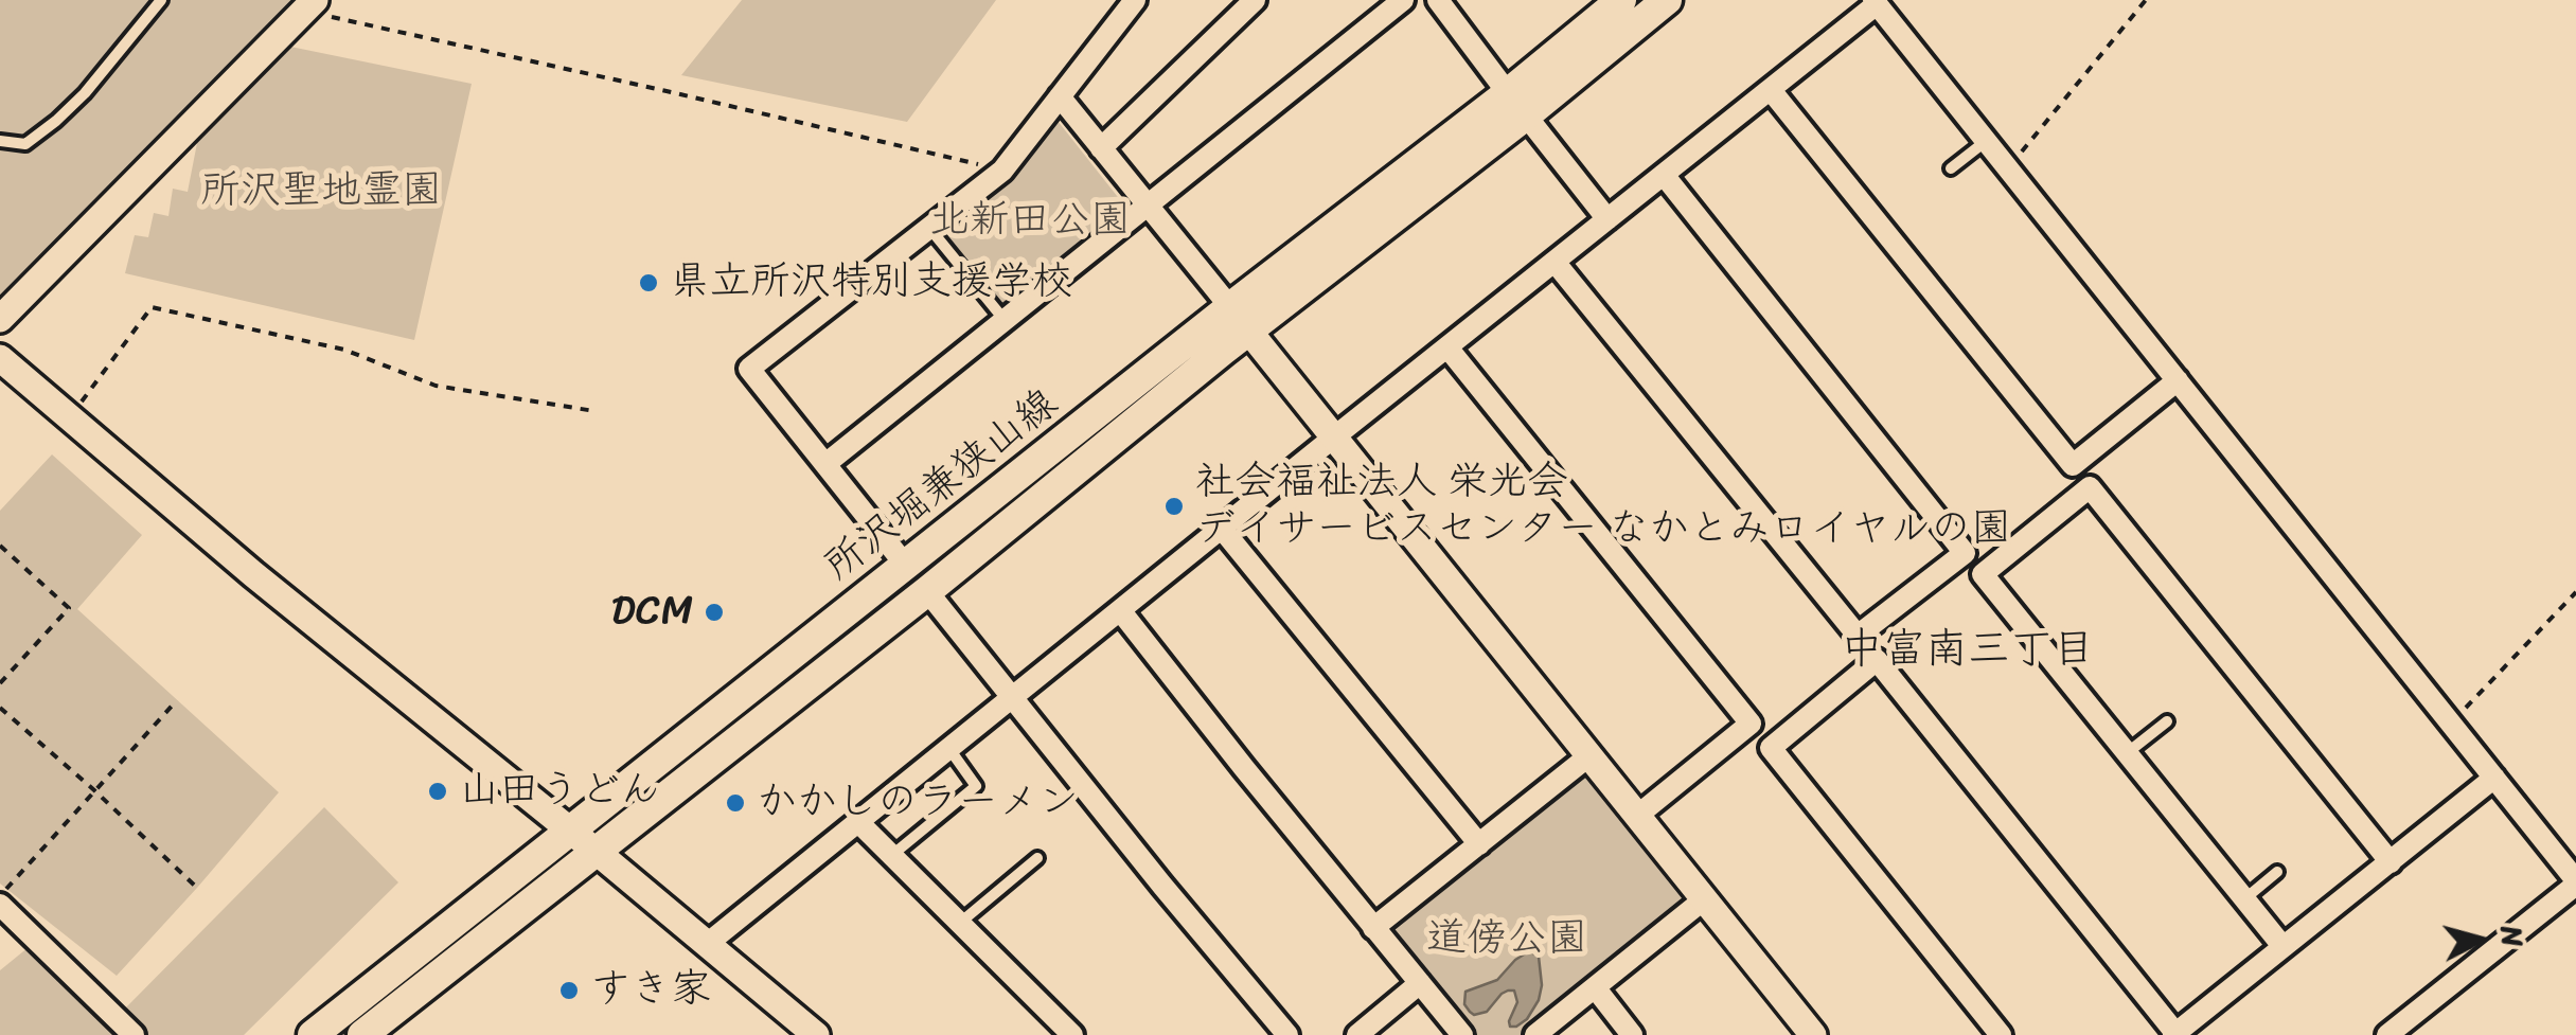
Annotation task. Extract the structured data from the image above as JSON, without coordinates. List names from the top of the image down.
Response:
{
  "streets": {
    "main road": ["所沢堀兼狭山線"]
  },
  "districts": ["中富南三丁目"],
  "parks": ["所沢聖地霊園", "北新田公園", "道傍公園"],
  "places": [
    "県立所沢特別支援学校",
    "社会福祉法人 栄光会 デイサービスセンター なかとみロイヤルの園",
    "DCM",
    "山田うどん",
    "かかしのラーメン",
    "すき家"
  ],
  "north": "right"
}
